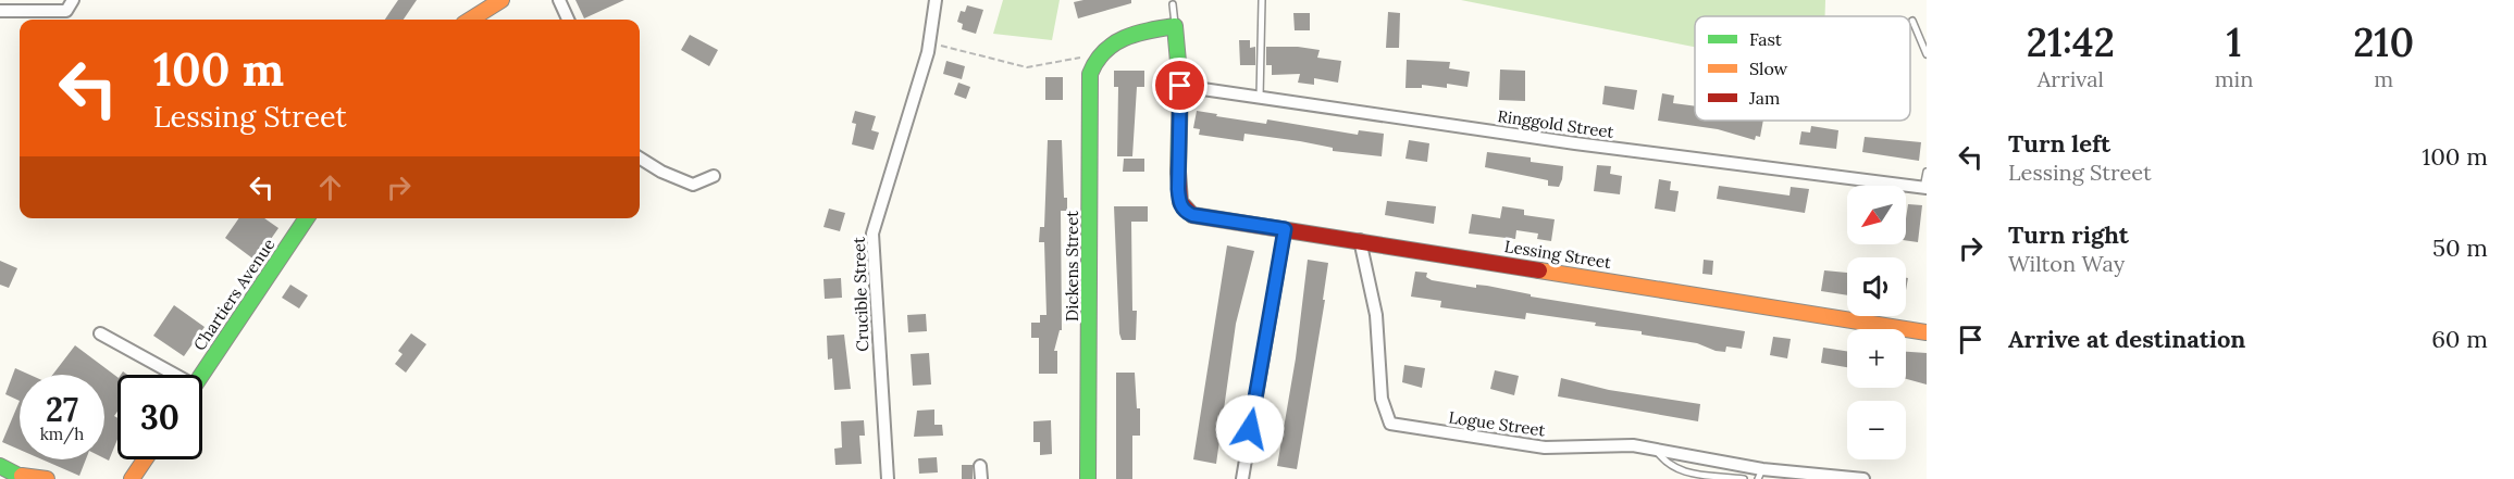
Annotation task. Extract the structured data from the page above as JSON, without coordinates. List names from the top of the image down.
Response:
{
  "streets": {
    "street": [
      "Ringgold Street",
      "Lessing Street",
      "Dickens Street",
      "Chartiers Avenue",
      "Crucible Street",
      "Logue Street"
    ]
  },
  "crossings": [
    ["Ringgold Street", "Lessing Street"],
    ["Lessing Street", "Logue Street"]
  ],
  "legend": ["Fast", "Slow", "Jam"],
  "north": "bottom left",
  "page": {
    "eta": [
      "21:42",
      "Arrival",
      "1",
      "min",
      "210",
      "m"
    ],
    "turn": ["100 m", "Lessing Street"],
    "list": [
      {
        "name": "Turn left",
        "note": "Lessing Street",
        "value": "100 m"
      },
      {
        "name": "Turn right",
        "note": "Wilton Way",
        "value": "50 m"
      },
      {
        "name": "Arrive at destination",
        "value": "60 m"
      }
    ],
    "map_buttons": ["+", "−"],
    "speed": "27 km/h",
    "limit": "30"
  }
}
